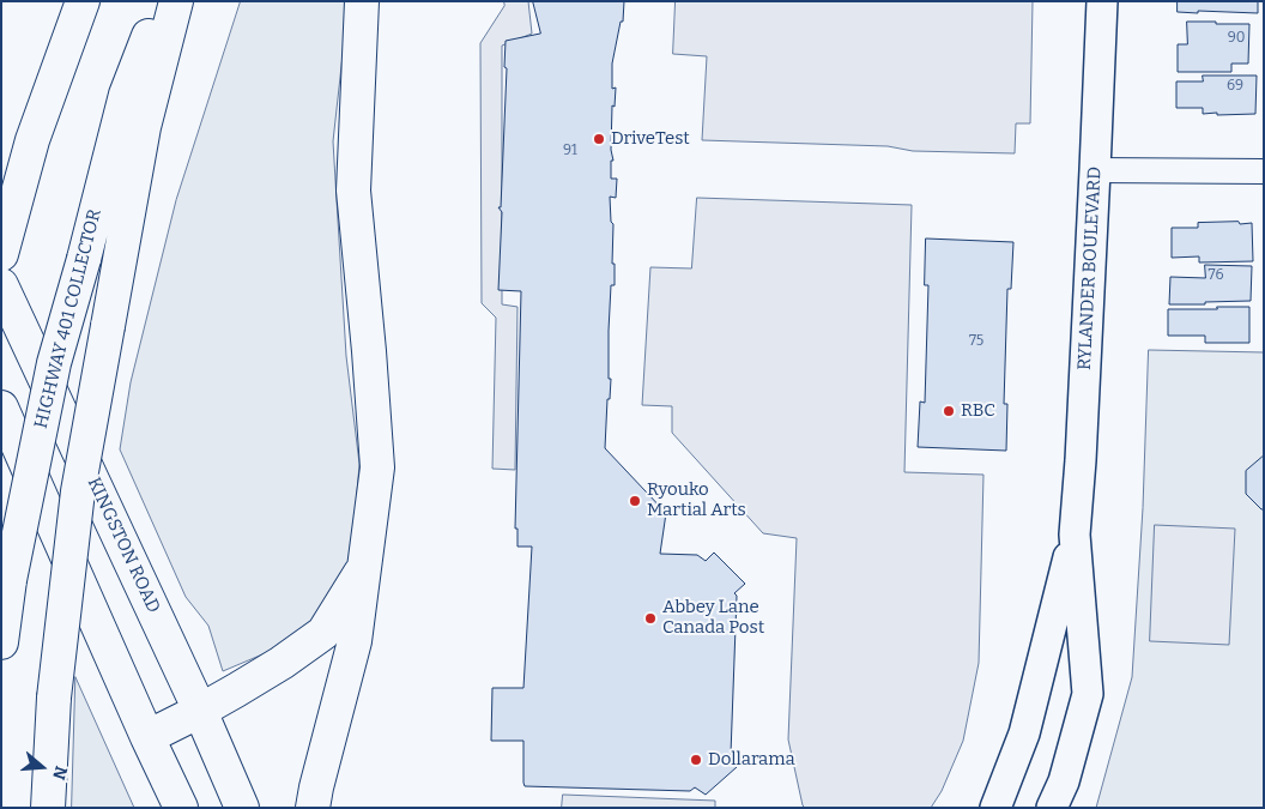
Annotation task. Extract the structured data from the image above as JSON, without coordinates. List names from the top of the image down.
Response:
{
  "streets": {
    "main road": ["HIGHWAY 401 COLLECTOR", "KINGSTON ROAD"],
    "street": ["RYLANDER BOULEVARD"]
  },
  "places": [
    "DriveTest",
    "RBC",
    "Ryouko Martial Arts",
    "Abbey Lane Canada Post",
    "Dollarama"
  ],
  "house_numbers": [
    "90",
    "69",
    "91",
    "76",
    "75"
  ],
  "north": "right"
}
